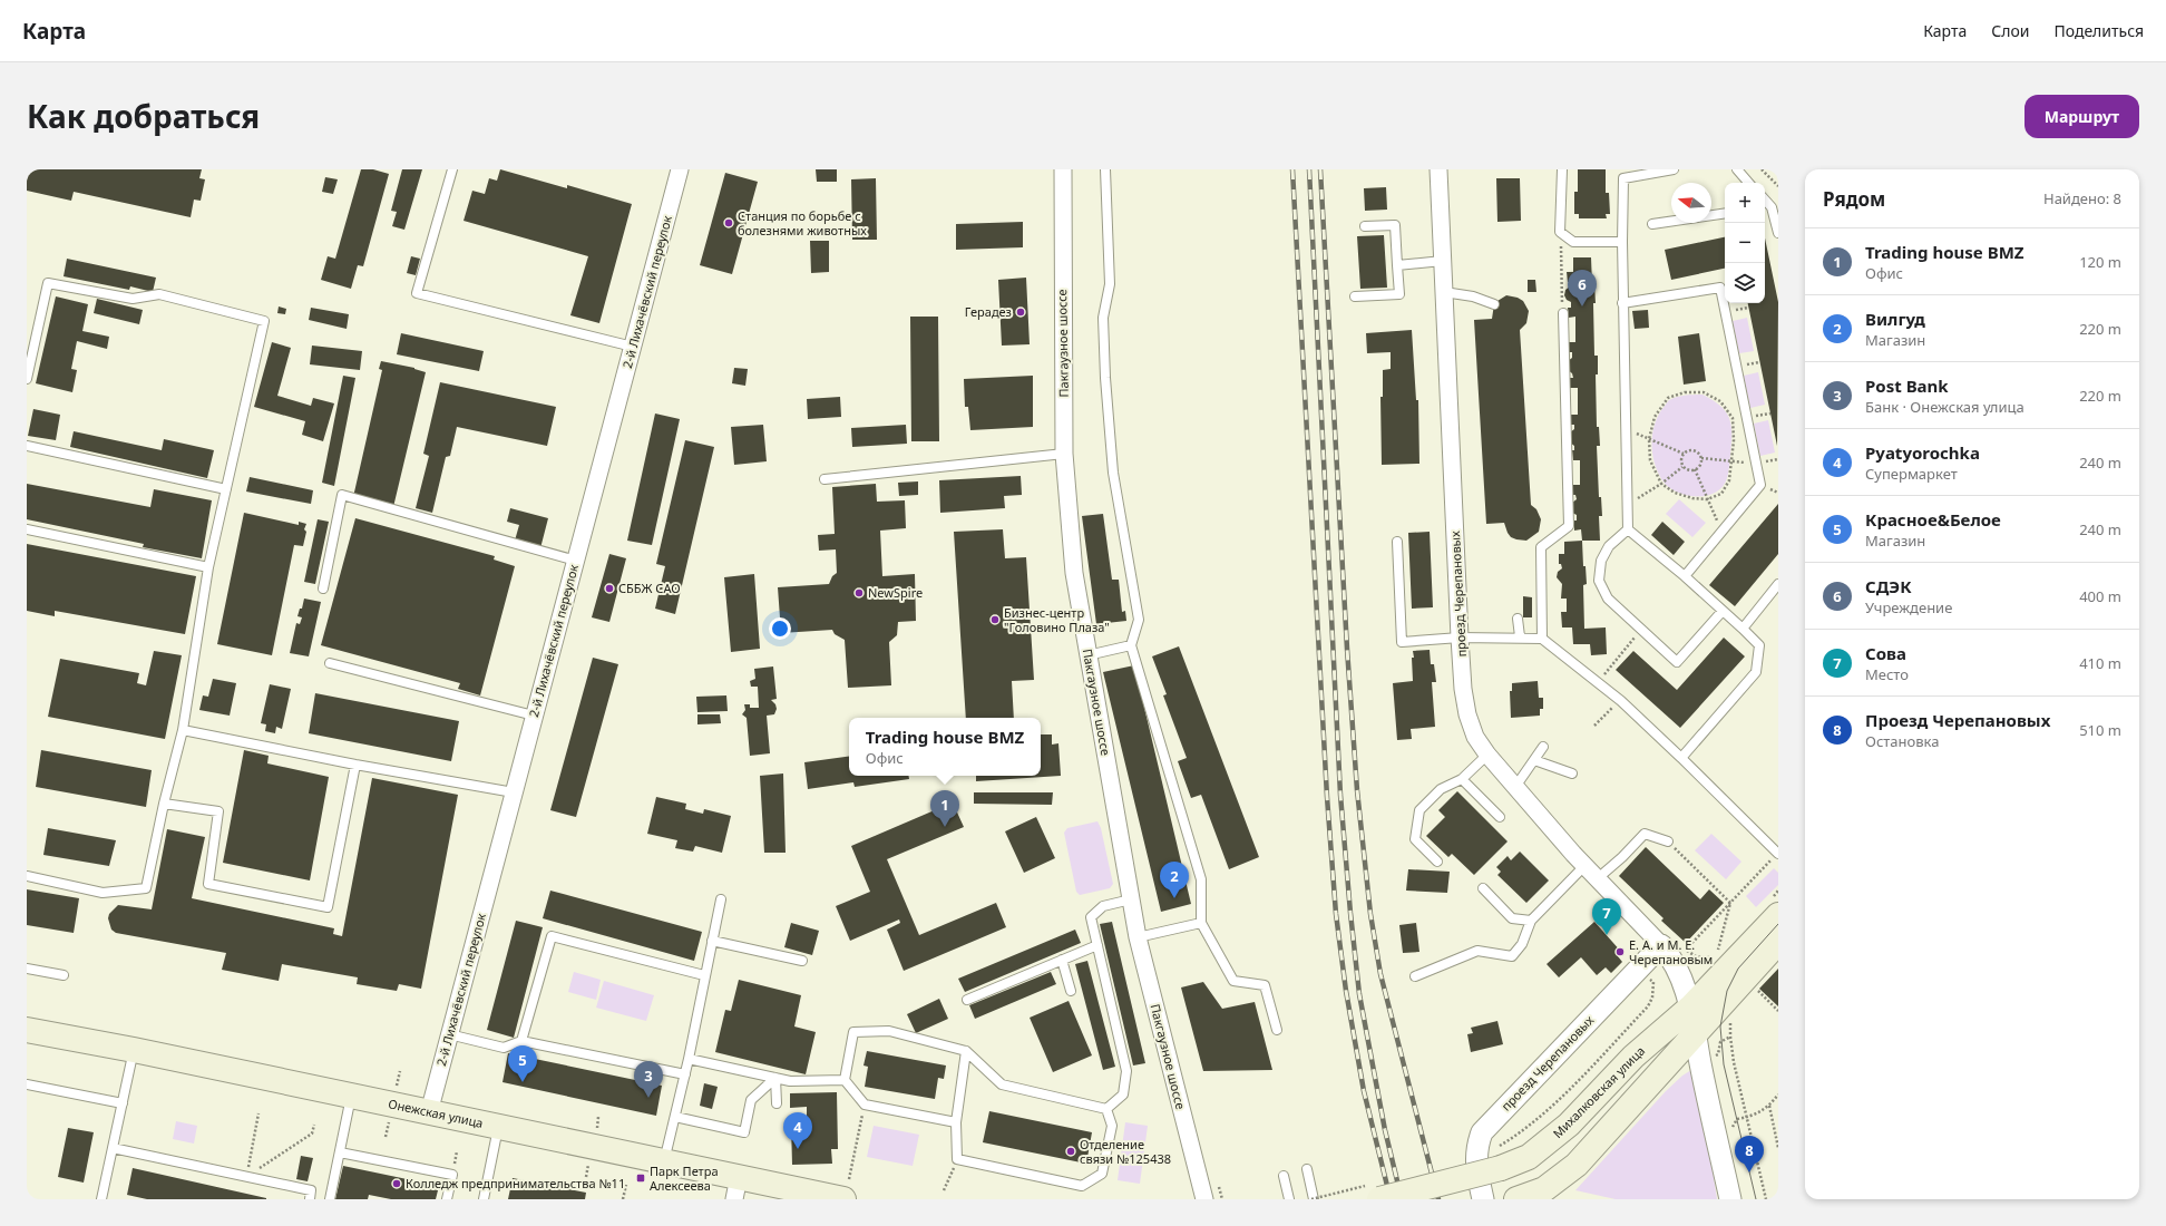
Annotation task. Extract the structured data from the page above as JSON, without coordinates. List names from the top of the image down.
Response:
{
  "streets": {
    "main road": ["Михалковская улица", "Онежская улица"],
    "street": ["2-й Лихачёвский переулок", "Пакгаузное шоссе", "проезд Черепановых"]
  },
  "crossings": [
    ["2-й Лихачёвский переулок", "Онежская улица"],
    ["проезд Черепановых", "Михалковская улица"]
  ],
  "places": {
    "other": [
      "Станция по борьбе с болезнями животных",
      "Герадез",
      "СББЖ САО",
      "NewSpire",
      "Бизнес-центр \"Головино Плаза\"",
      "Е. А. и М. Е. Черепановым",
      "Отделение связи №125438",
      "Колледж предпринимательства №11"
    ],
    "transit": ["Парк Петра Алексеева"]
  },
  "north": "left",
  "page": {
    "header": "Карта",
    "nav": ["Карта", "Слои", "Поделиться"],
    "title": "Как добраться",
    "buttons": "Маршрут",
    "heading": ["Рядом", "Найдено: 8"],
    "map_buttons": ["+", "−"],
    "list": [
      {
        "mark": "1",
        "name": "Trading house BMZ",
        "note": "Офис",
        "value": "120 m"
      },
      {
        "mark": "2",
        "name": "Вилгуд",
        "note": "Магазин",
        "value": "220 m"
      },
      {
        "mark": "3",
        "name": "Post Bank",
        "note": "Банк · Онежская улица",
        "value": "220 m"
      },
      {
        "mark": "4",
        "name": "Pyatyorochka",
        "note": "Супермаркет",
        "value": "240 m"
      },
      {
        "mark": "5",
        "name": "Красное&Белое",
        "note": "Магазин",
        "value": "240 m"
      },
      {
        "mark": "6",
        "name": "СДЭК",
        "note": "Учреждение",
        "value": "400 m"
      },
      {
        "mark": "7",
        "name": "Сова",
        "note": "Место",
        "value": "410 m"
      },
      {
        "mark": "8",
        "name": "Проезд Черепановых",
        "note": "Остановка",
        "value": "510 m"
      }
    ],
    "pins": [
      "6",
      "1",
      "2",
      "7",
      "5",
      "3",
      "4",
      "8"
    ],
    "popup": ["Trading house BMZ", "Офис"]
  }
}
